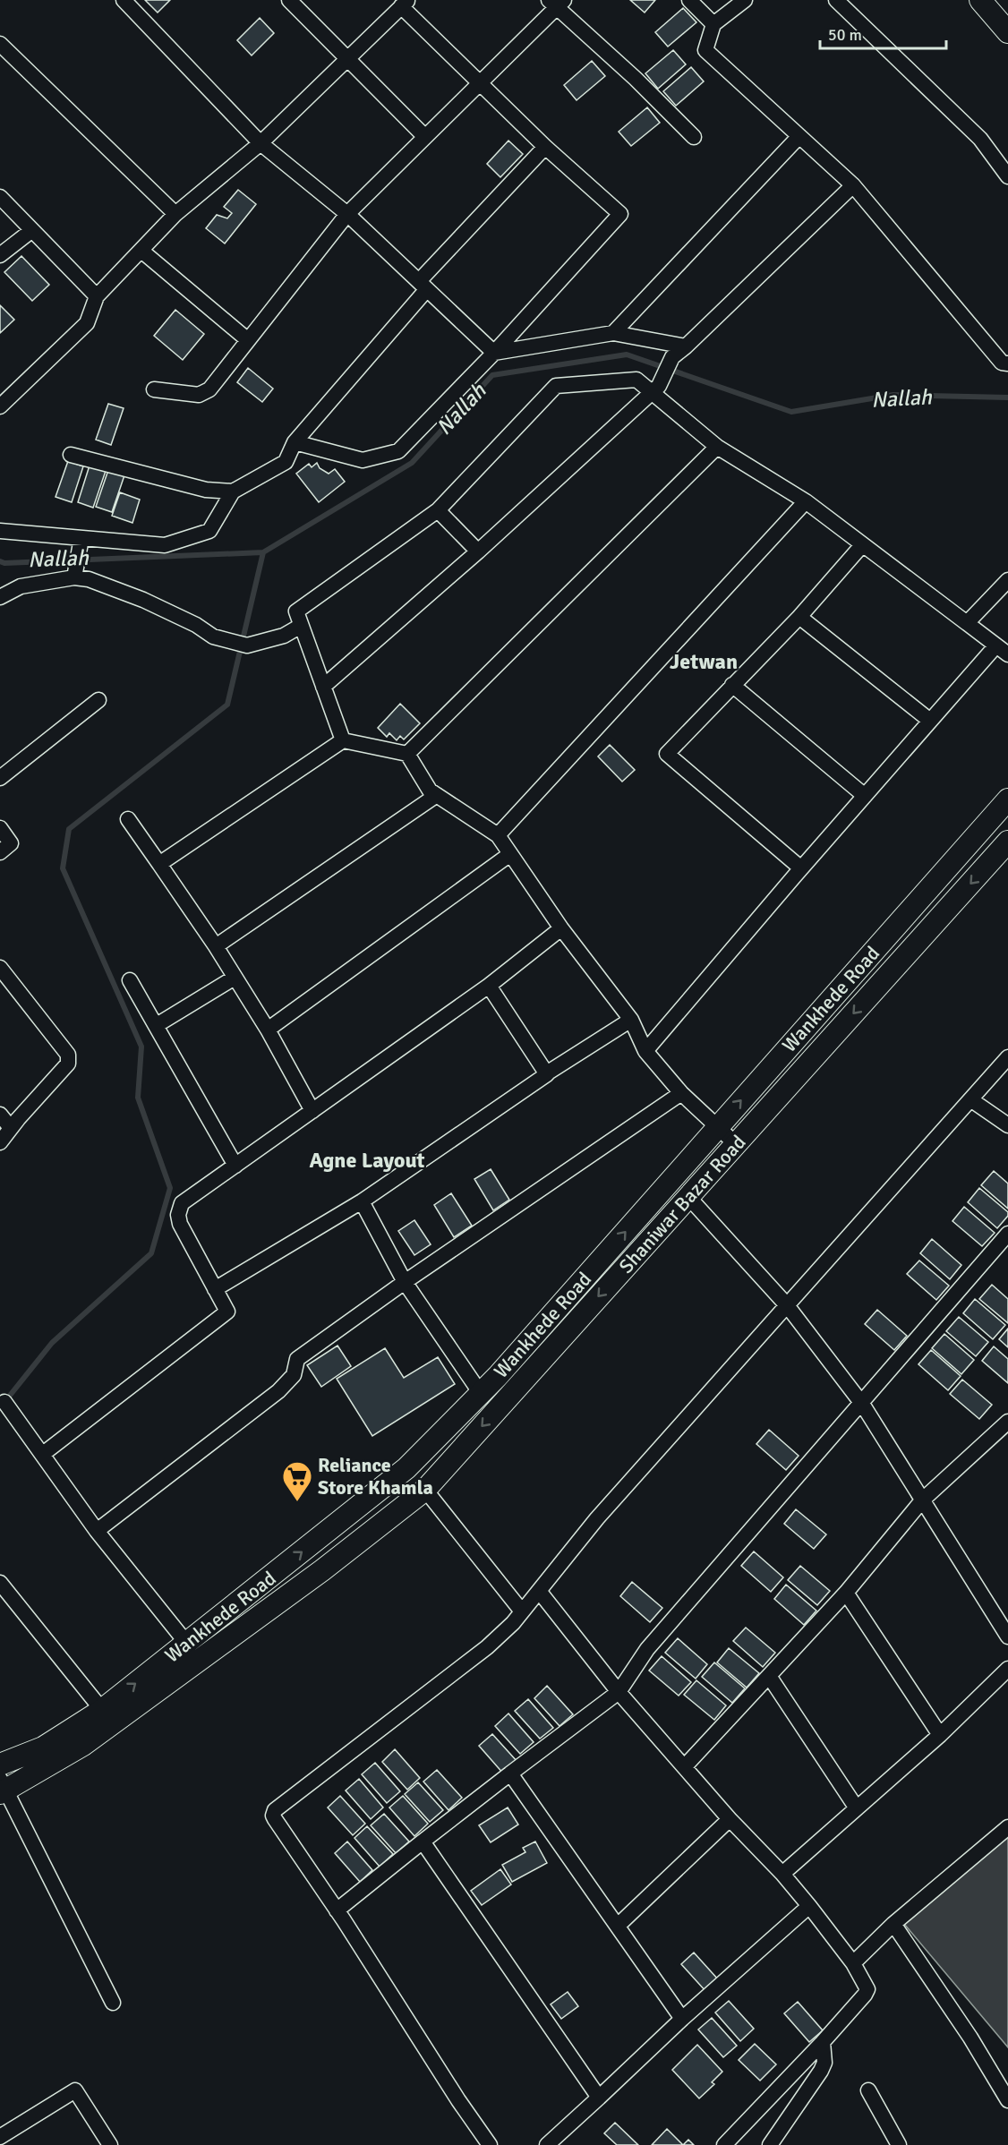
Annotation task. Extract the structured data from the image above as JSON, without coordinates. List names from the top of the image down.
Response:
{
  "streets": {
    "main road": ["Wankhede Road", "Shaniwar Bazar Road"]
  },
  "one_way": ["Wankhede Road", "Shaniwar Bazar Road"],
  "districts": ["Jetwan", "Agne Layout"],
  "water": ["Nallah"],
  "places": {
    "supermarket": ["Reliance Store Khamla"]
  },
  "scale_bar": "50 m"
}
